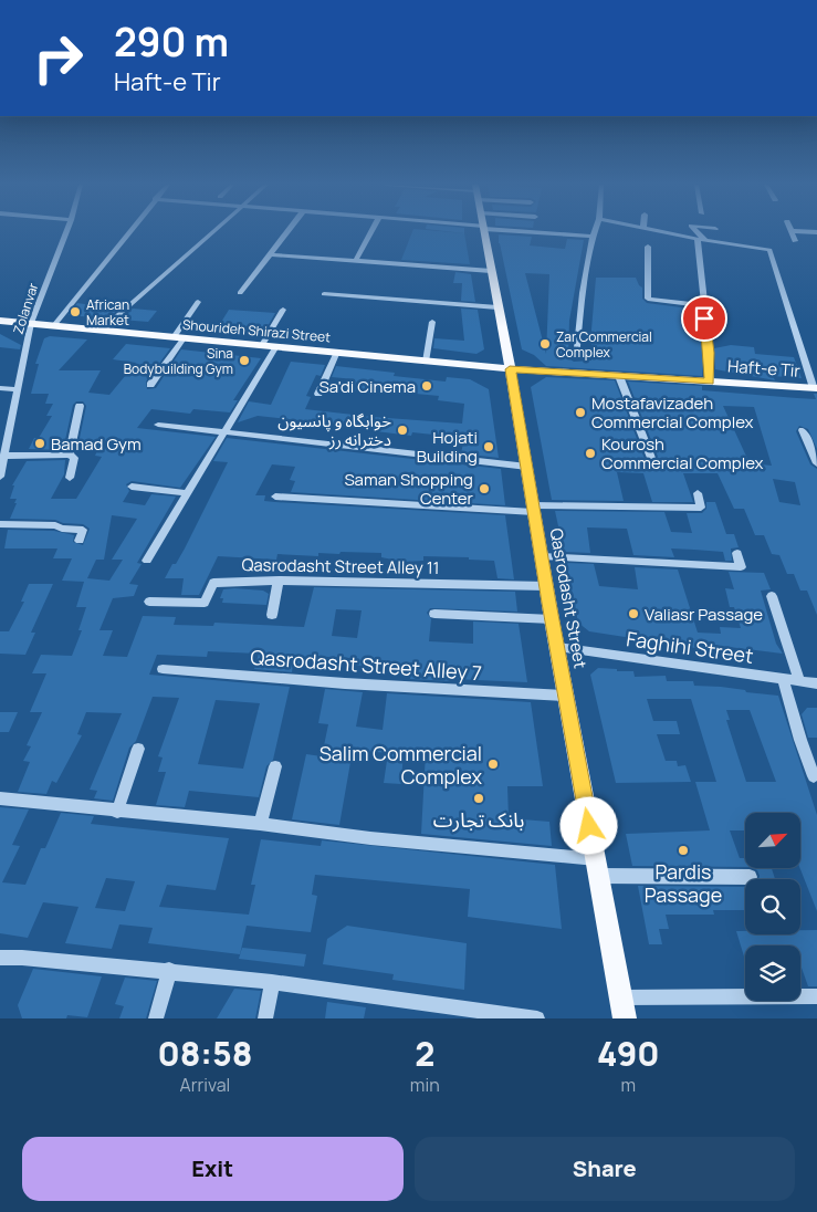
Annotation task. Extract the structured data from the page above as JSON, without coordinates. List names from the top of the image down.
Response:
{
  "streets": {
    "main road": ["Shourideh Shirazi Street", "Haft-e Tir", "Qasrodasht Street"],
    "street": [
      "Zolanvar",
      "Qasrodasht Street Alley 11",
      "Faghihi Street",
      "Qasrodasht Street Alley 7"
    ]
  },
  "crossings": [
    ["Zolanvar", "Shourideh Shirazi Street"],
    ["Shourideh Shirazi Street", "Haft-e Tir"],
    ["Shourideh Shirazi Street", "Qasrodasht Street"],
    ["Haft-e Tir", "Qasrodasht Street"],
    ["Qasrodasht Street Alley 11", "Qasrodasht Street"],
    ["Qasrodasht Street", "Faghihi Street"],
    ["Qasrodasht Street", "Qasrodasht Street Alley 7"]
  ],
  "places": [
    "African Market",
    "Zar Commercial Complex",
    "Sina Bodybuilding Gym",
    "Sa'di Cinema",
    "Mostafavizadeh Commercial Complex",
    "خوابگاه و پانسیون دخترانه رز",
    "Bamad Gym",
    "Hojati Building",
    "Kourosh Commercial Complex",
    "Saman Shopping Center",
    "Valiasr Passage",
    "Salim Commercial Complex",
    "بانک تجارت",
    "Pardis Passage"
  ],
  "north": "top right",
  "page": {
    "turn": ["290 m", "Haft-e Tir"],
    "eta": [
      "08:58",
      "Arrival",
      "2",
      "min",
      "490",
      "m"
    ],
    "buttons": ["Exit", "Share"]
  }
}
